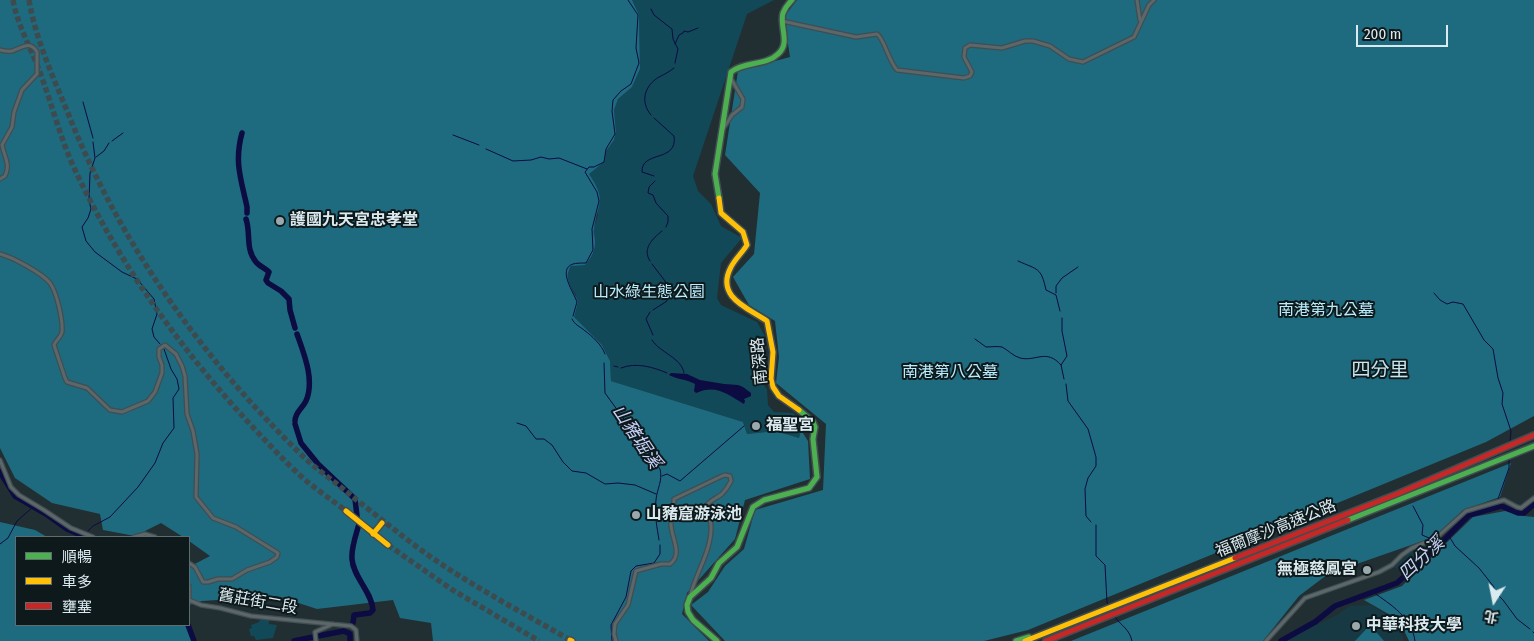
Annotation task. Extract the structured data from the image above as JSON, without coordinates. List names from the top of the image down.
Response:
{
  "streets": {
    "main road": ["南深路", "福爾摩沙高速公路"],
    "street": ["舊莊街二段"]
  },
  "districts": ["四分里"],
  "water": ["山豬堀溪", "四分溪"],
  "parks": ["山水綠生態公園", "南港第九公墓", "南港第八公墓"],
  "places": [
    "護國九天宮忠孝堂",
    "福聖宮",
    "山豬窟游泳池",
    "無極慈鳳宮",
    "中華科技大學"
  ],
  "legend": ["順暢", "車多", "壅塞"],
  "scale_bar": "200 m",
  "north": "bottom"
}
